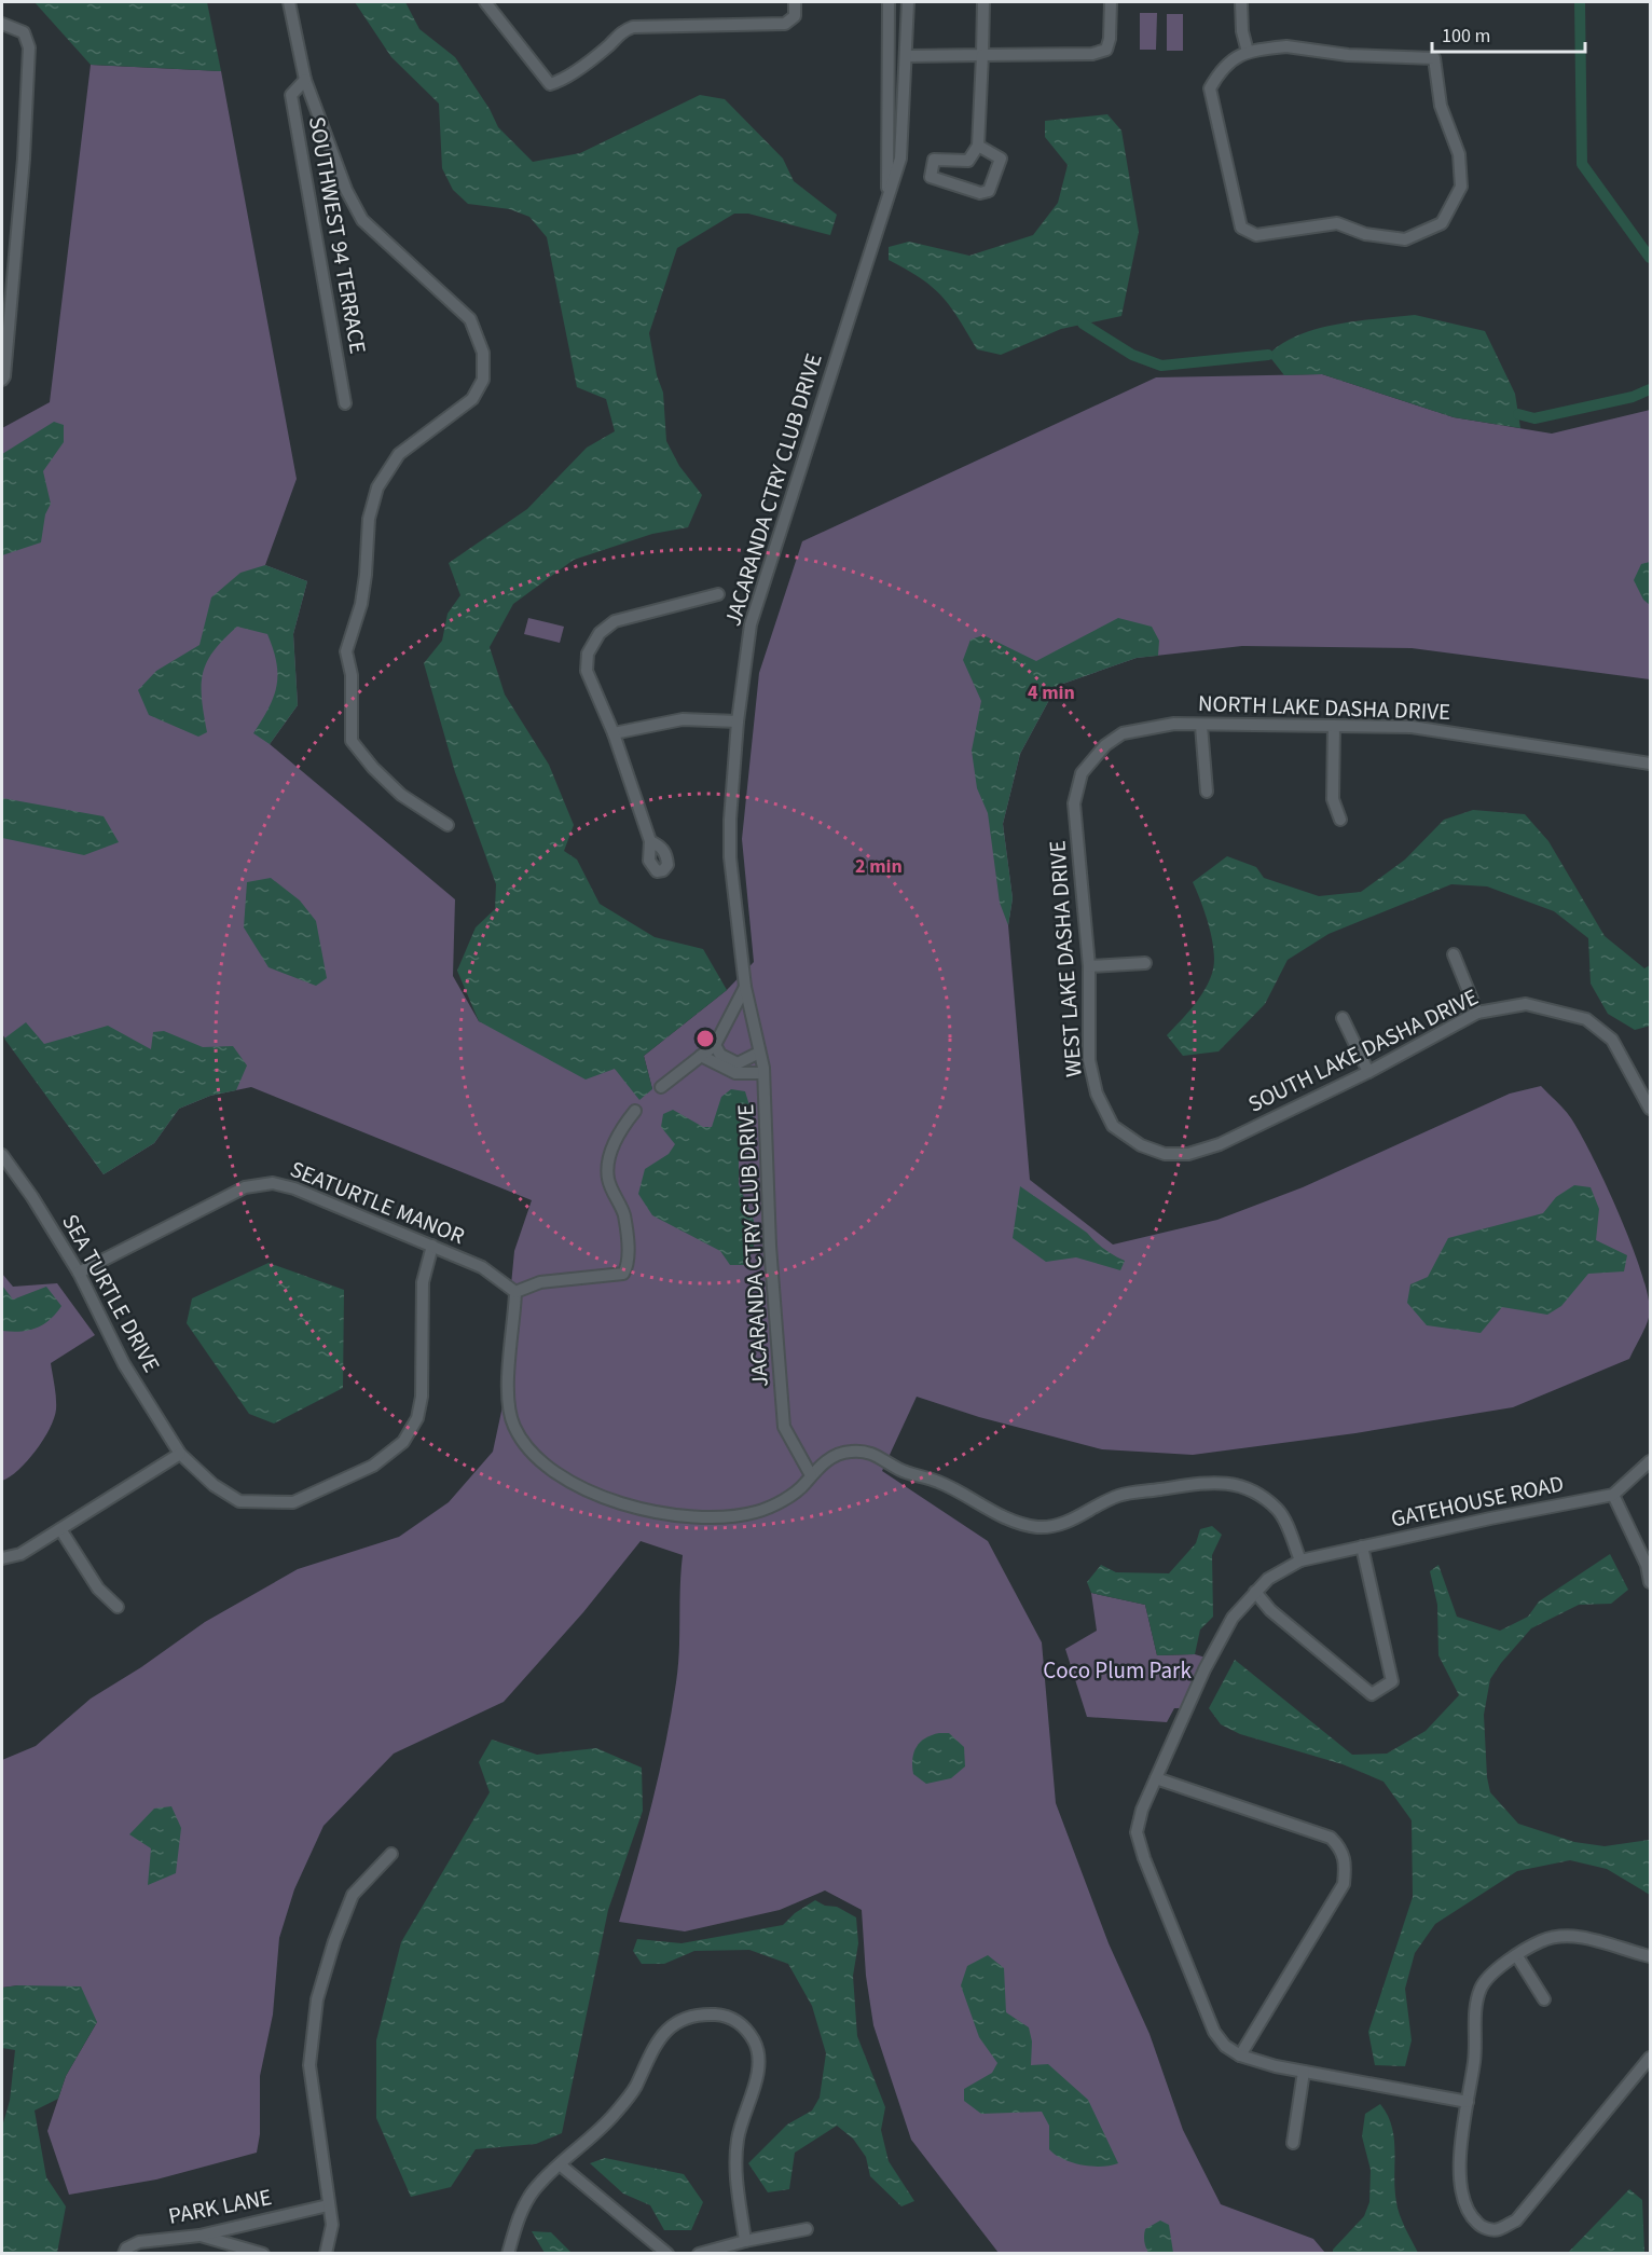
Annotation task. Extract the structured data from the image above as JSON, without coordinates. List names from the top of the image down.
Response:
{
  "streets": {
    "street": [
      "SOUTHWEST 94 TERRACE",
      "JACARANDA CTRY CLUB DRIVE",
      "NORTH LAKE DASHA DRIVE",
      "WEST LAKE DASHA DRIVE",
      "SOUTH LAKE DASHA DRIVE",
      "SEATURTLE MANOR",
      "SEA TURTLE DRIVE",
      "GATEHOUSE ROAD",
      "PARK LANE"
    ]
  },
  "crossings": [
    ["NORTH LAKE DASHA DRIVE", "WEST LAKE DASHA DRIVE"],
    ["WEST LAKE DASHA DRIVE", "SOUTH LAKE DASHA DRIVE"],
    ["SEATURTLE MANOR", "SEA TURTLE DRIVE"]
  ],
  "parks": ["Coco Plum Park"],
  "scale_bar": "100 m",
  "rings": ["4 min", "2 min"]
}
